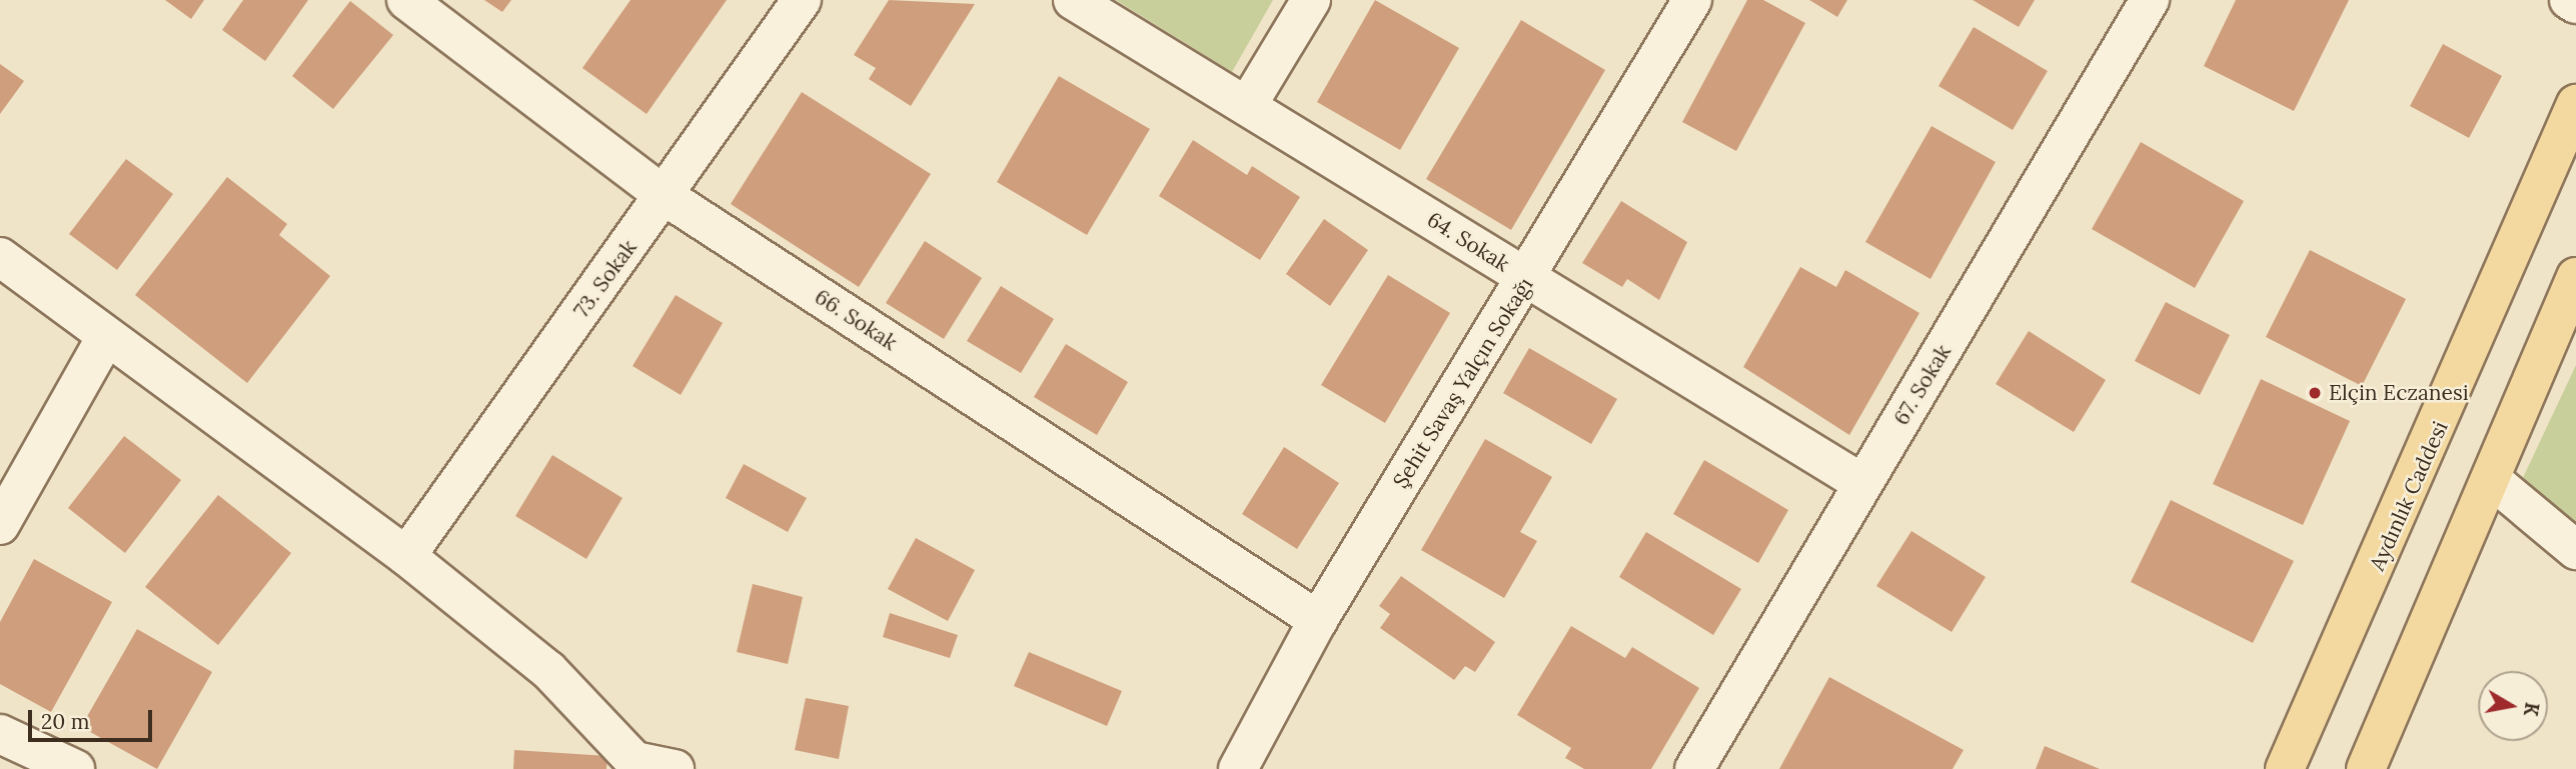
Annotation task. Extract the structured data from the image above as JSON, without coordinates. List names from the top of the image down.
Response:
{
  "streets": {
    "main road": ["Aydınlık Caddesi"],
    "street": [
      "64. Sokak",
      "73. Sokak",
      "66. Sokak",
      "Şehit Savaş Yalçın Sokağı",
      "67. Sokak"
    ]
  },
  "crossings": [
    ["64. Sokak", "Şehit Savaş Yalçın Sokağı"],
    ["64. Sokak", "67. Sokak"],
    ["73. Sokak", "66. Sokak"],
    ["66. Sokak", "Şehit Savaş Yalçın Sokağı"]
  ],
  "places": ["Elçin Eczanesi"],
  "scale_bar": "20 m",
  "north": "right"
}
